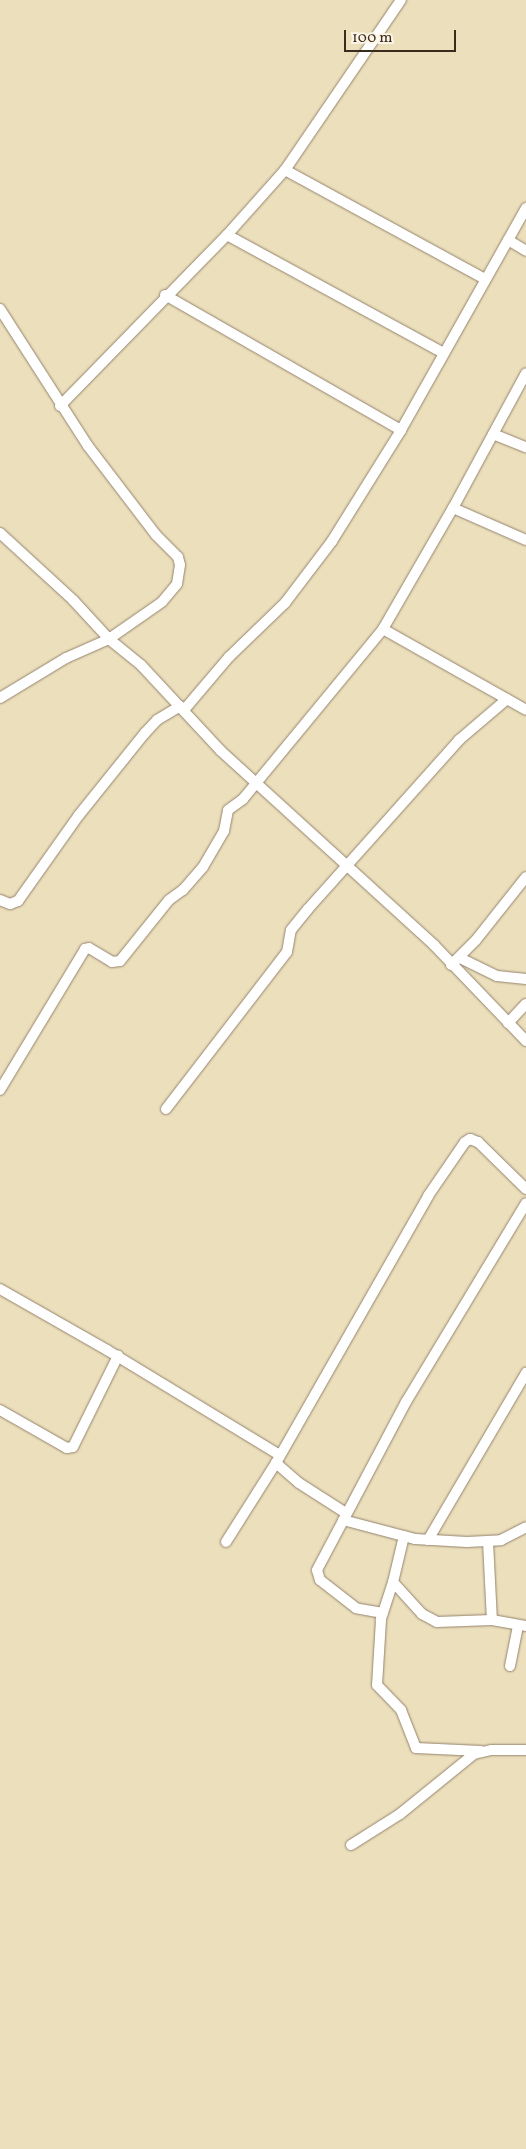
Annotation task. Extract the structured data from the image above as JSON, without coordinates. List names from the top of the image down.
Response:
{
  "scale_bar": "100 m"
}
